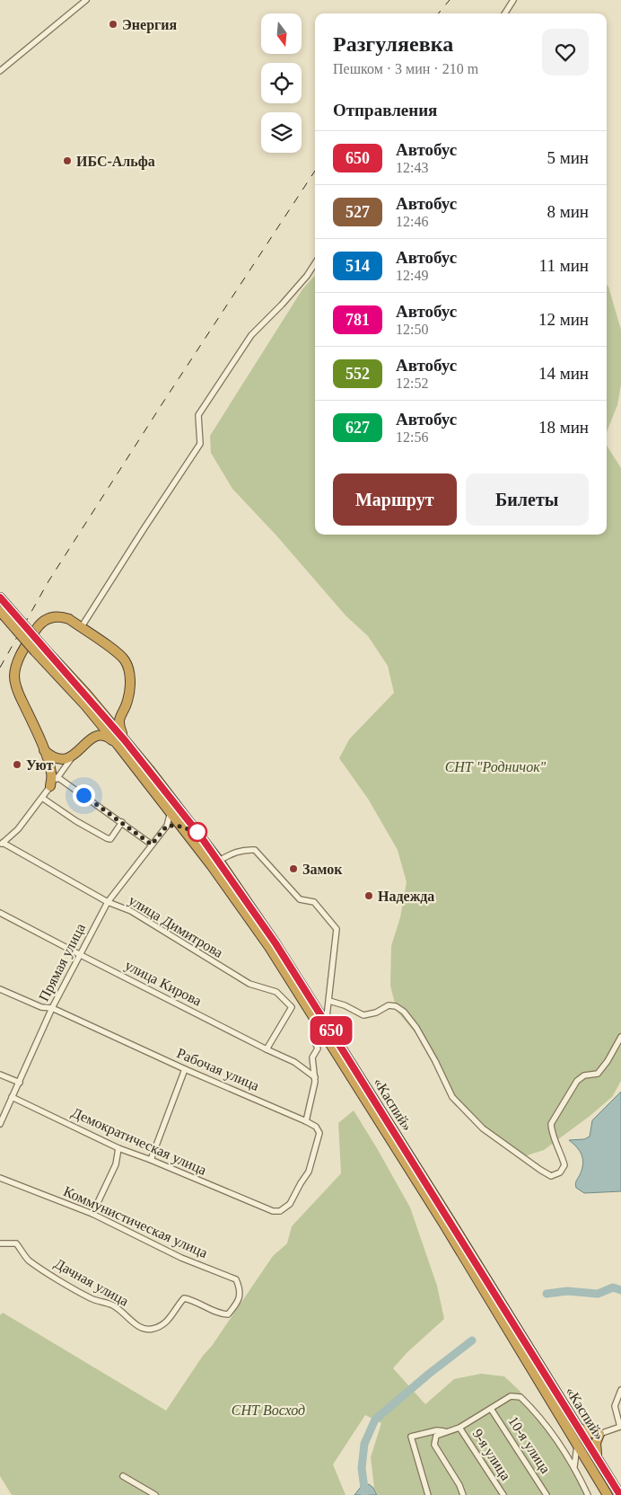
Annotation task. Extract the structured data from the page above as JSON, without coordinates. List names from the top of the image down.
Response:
{
  "streets": {
    "highway": ["«Каспий»"],
    "street": [
      "улица Димитрова",
      "Прямая улица",
      "улица Кирова",
      "Рабочая улица",
      "Демократическая улица",
      "Коммунистическая улица",
      "Дачная улица",
      "10-я улица",
      "9-я улица"
    ]
  },
  "crossings": [
    ["улица Димитрова", "Прямая улица"],
    ["улица Димитрова", "улица Кирова"],
    ["Прямая улица", "улица Кирова"],
    ["Прямая улица", "Рабочая улица"],
    ["Прямая улица", "Демократическая улица"],
    ["Рабочая улица", "Демократическая улица"],
    ["Коммунистическая улица", "Дачная улица"]
  ],
  "parks": ["СНТ \"Родничок\"", "СНТ Восход"],
  "places": [
    "Энергия",
    "ИБС-Альфа",
    "Уют",
    "Замок",
    "Надежда"
  ],
  "lines": ["bus line 650"],
  "north": "bottom",
  "page": {
    "on_map": "650",
    "heading": [
      ["Разгуляевка", "Пешком · 3 мин · 210 m"],
      "Отправления"
    ],
    "list": [
      {
        "mark": "650",
        "name": "Автобус",
        "note": "12:43",
        "value": "5 мин"
      },
      {
        "mark": "527",
        "name": "Автобус",
        "note": "12:46",
        "value": "8 мин"
      },
      {
        "mark": "514",
        "name": "Автобус",
        "note": "12:49",
        "value": "11 мин"
      },
      {
        "mark": "781",
        "name": "Автобус",
        "note": "12:50",
        "value": "12 мин"
      },
      {
        "mark": "552",
        "name": "Автобус",
        "note": "12:52",
        "value": "14 мин"
      },
      {
        "mark": "627",
        "name": "Автобус",
        "note": "12:56",
        "value": "18 мин"
      }
    ],
    "buttons": ["Маршрут", "Билеты"]
  }
}
